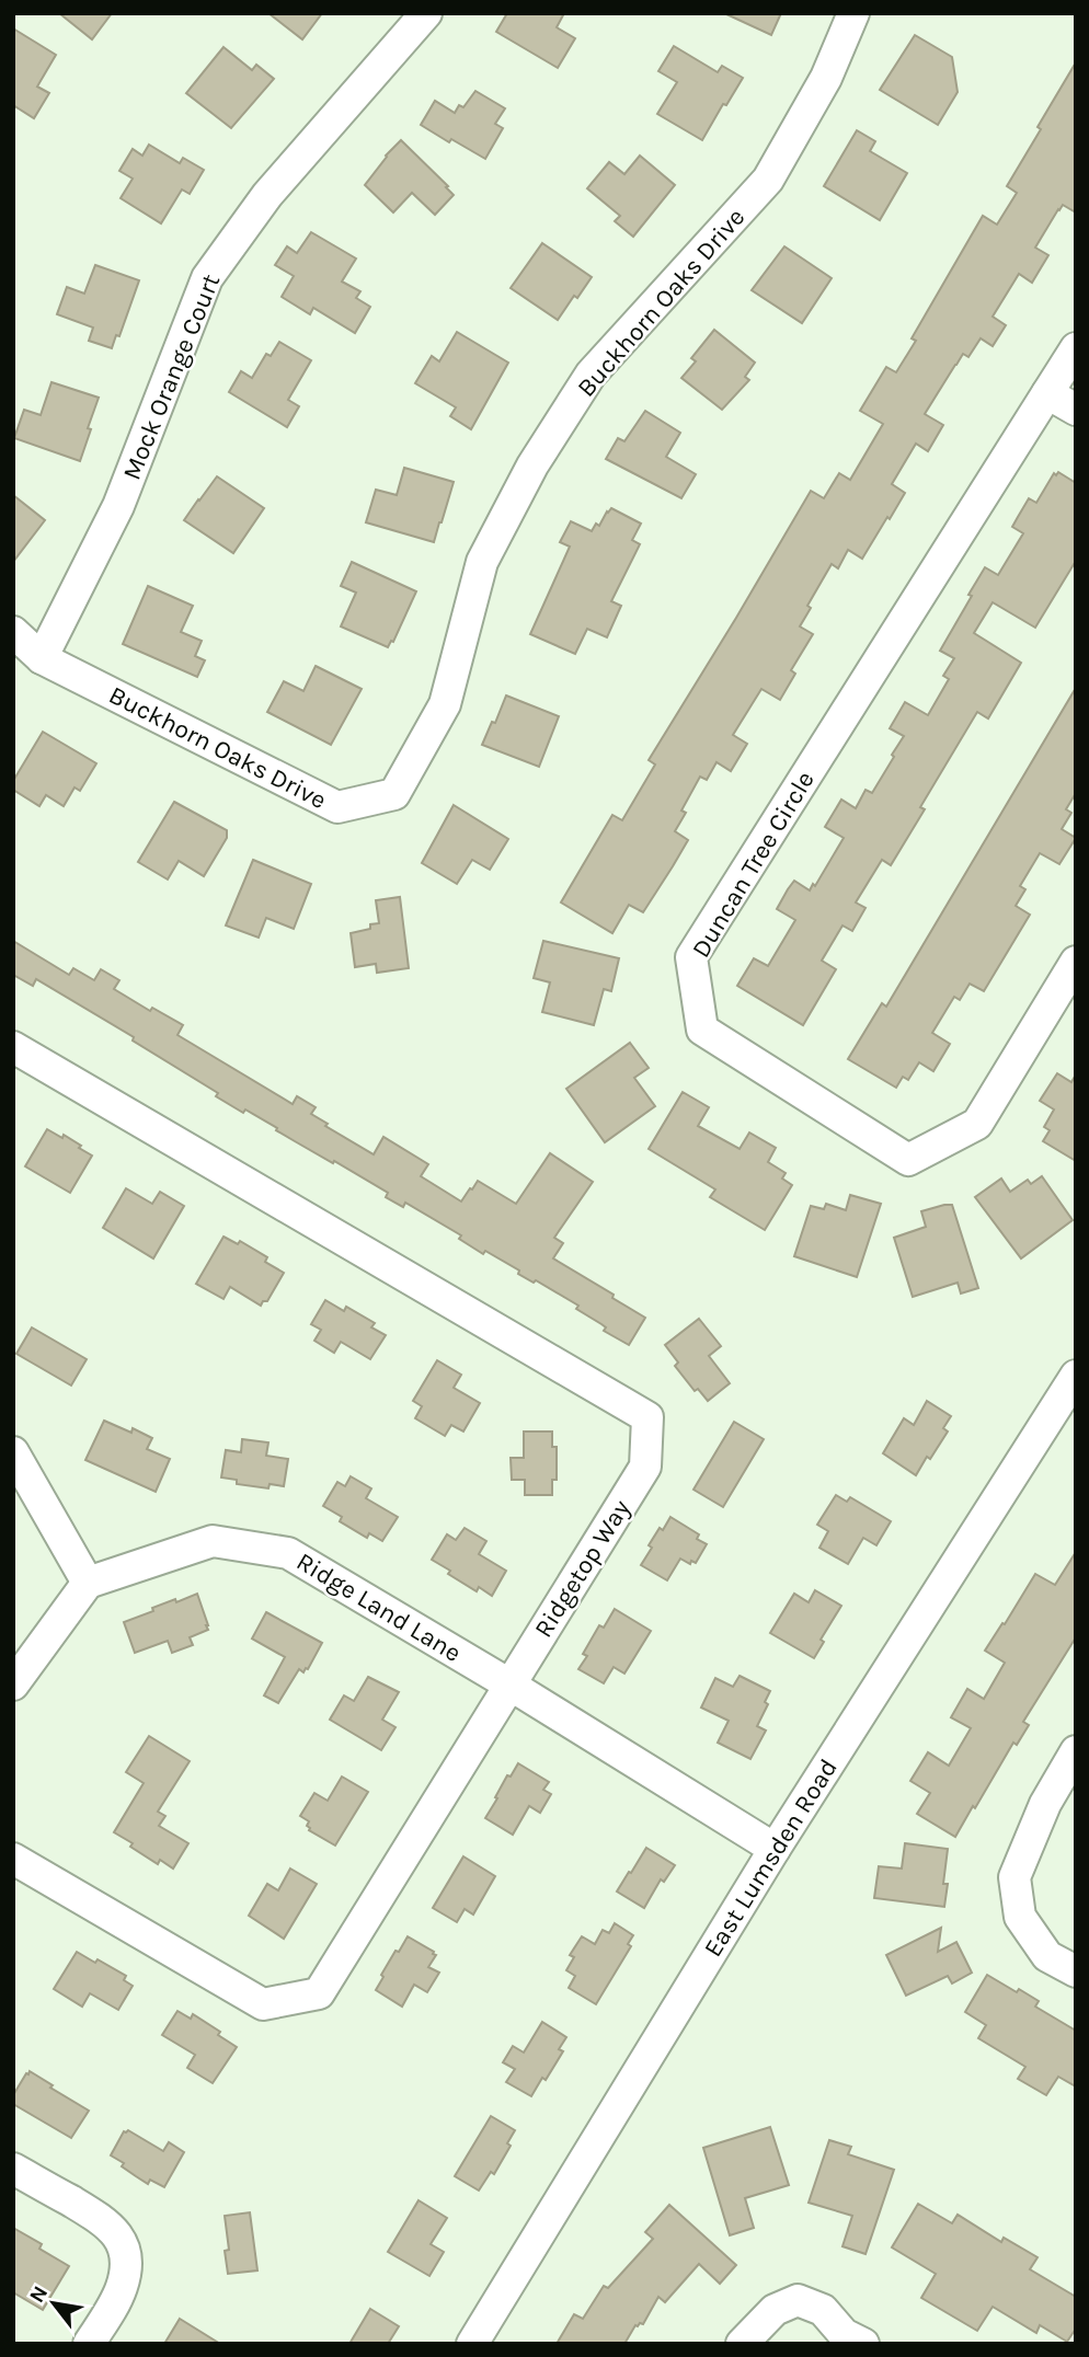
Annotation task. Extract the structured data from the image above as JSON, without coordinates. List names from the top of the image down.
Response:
{
  "streets": {
    "street": [
      "Buckhorn Oaks Drive",
      "Mock Orange Court",
      "Duncan Tree Circle",
      "Ridgetop Way",
      "Ridge Land Lane",
      "East Lumsden Road"
    ]
  },
  "crossings": [
    ["Buckhorn Oaks Drive", "Mock Orange Court"],
    ["Ridgetop Way", "Ridge Land Lane"],
    ["Ridge Land Lane", "East Lumsden Road"]
  ],
  "north": "top left"
}
